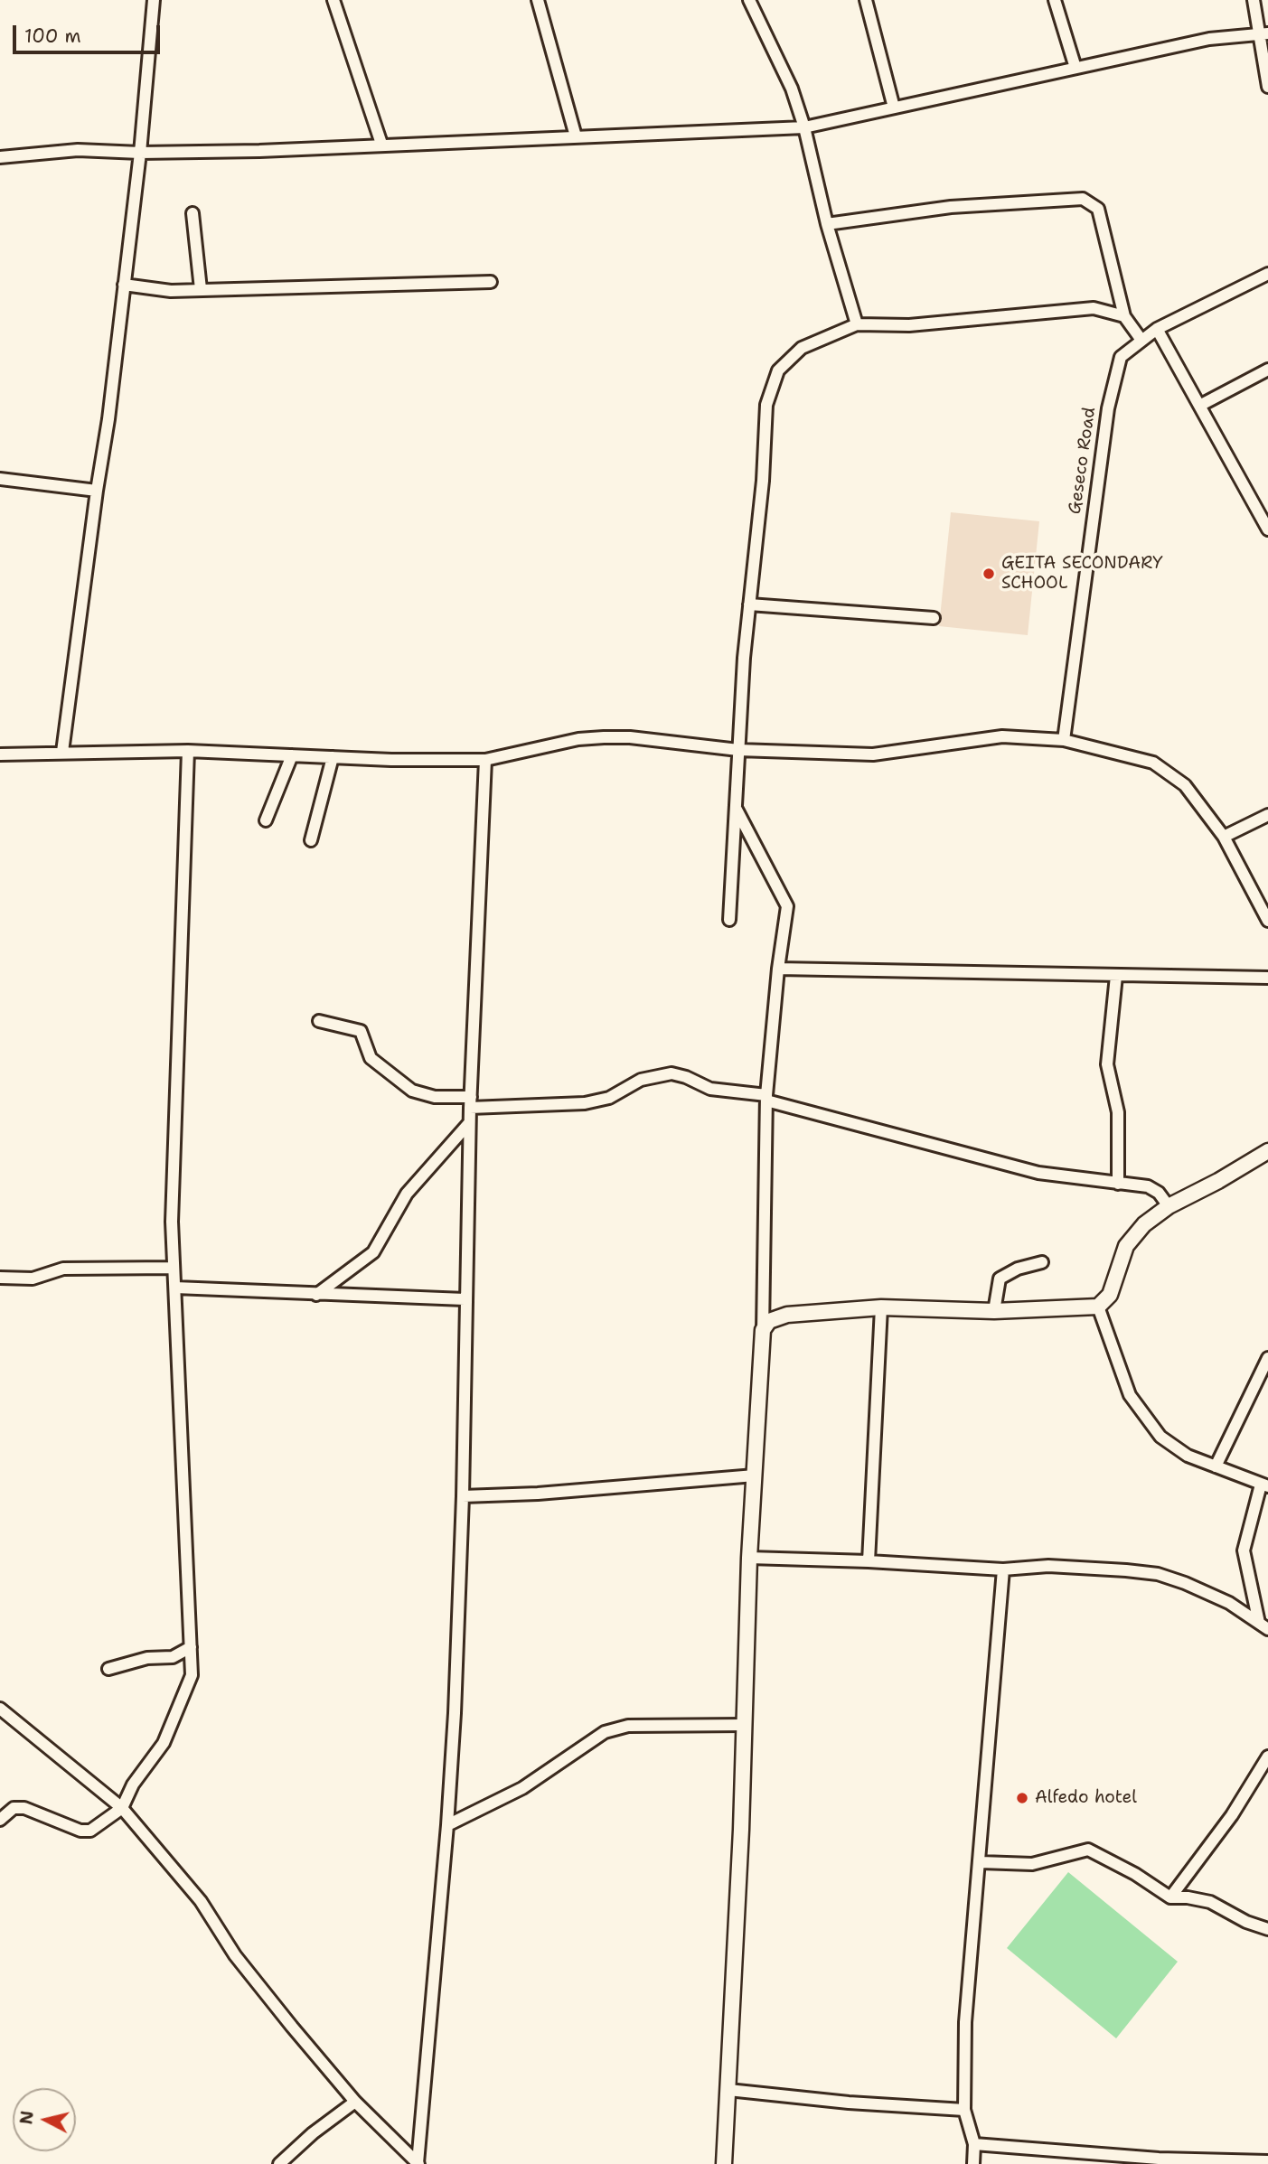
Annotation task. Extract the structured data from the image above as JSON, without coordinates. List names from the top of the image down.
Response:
{
  "streets": {
    "street": ["Geseco Road"]
  },
  "places": ["GEITA SECONDARY SCHOOL", "Alfedo hotel"],
  "scale_bar": "100 m",
  "north": "left"
}
